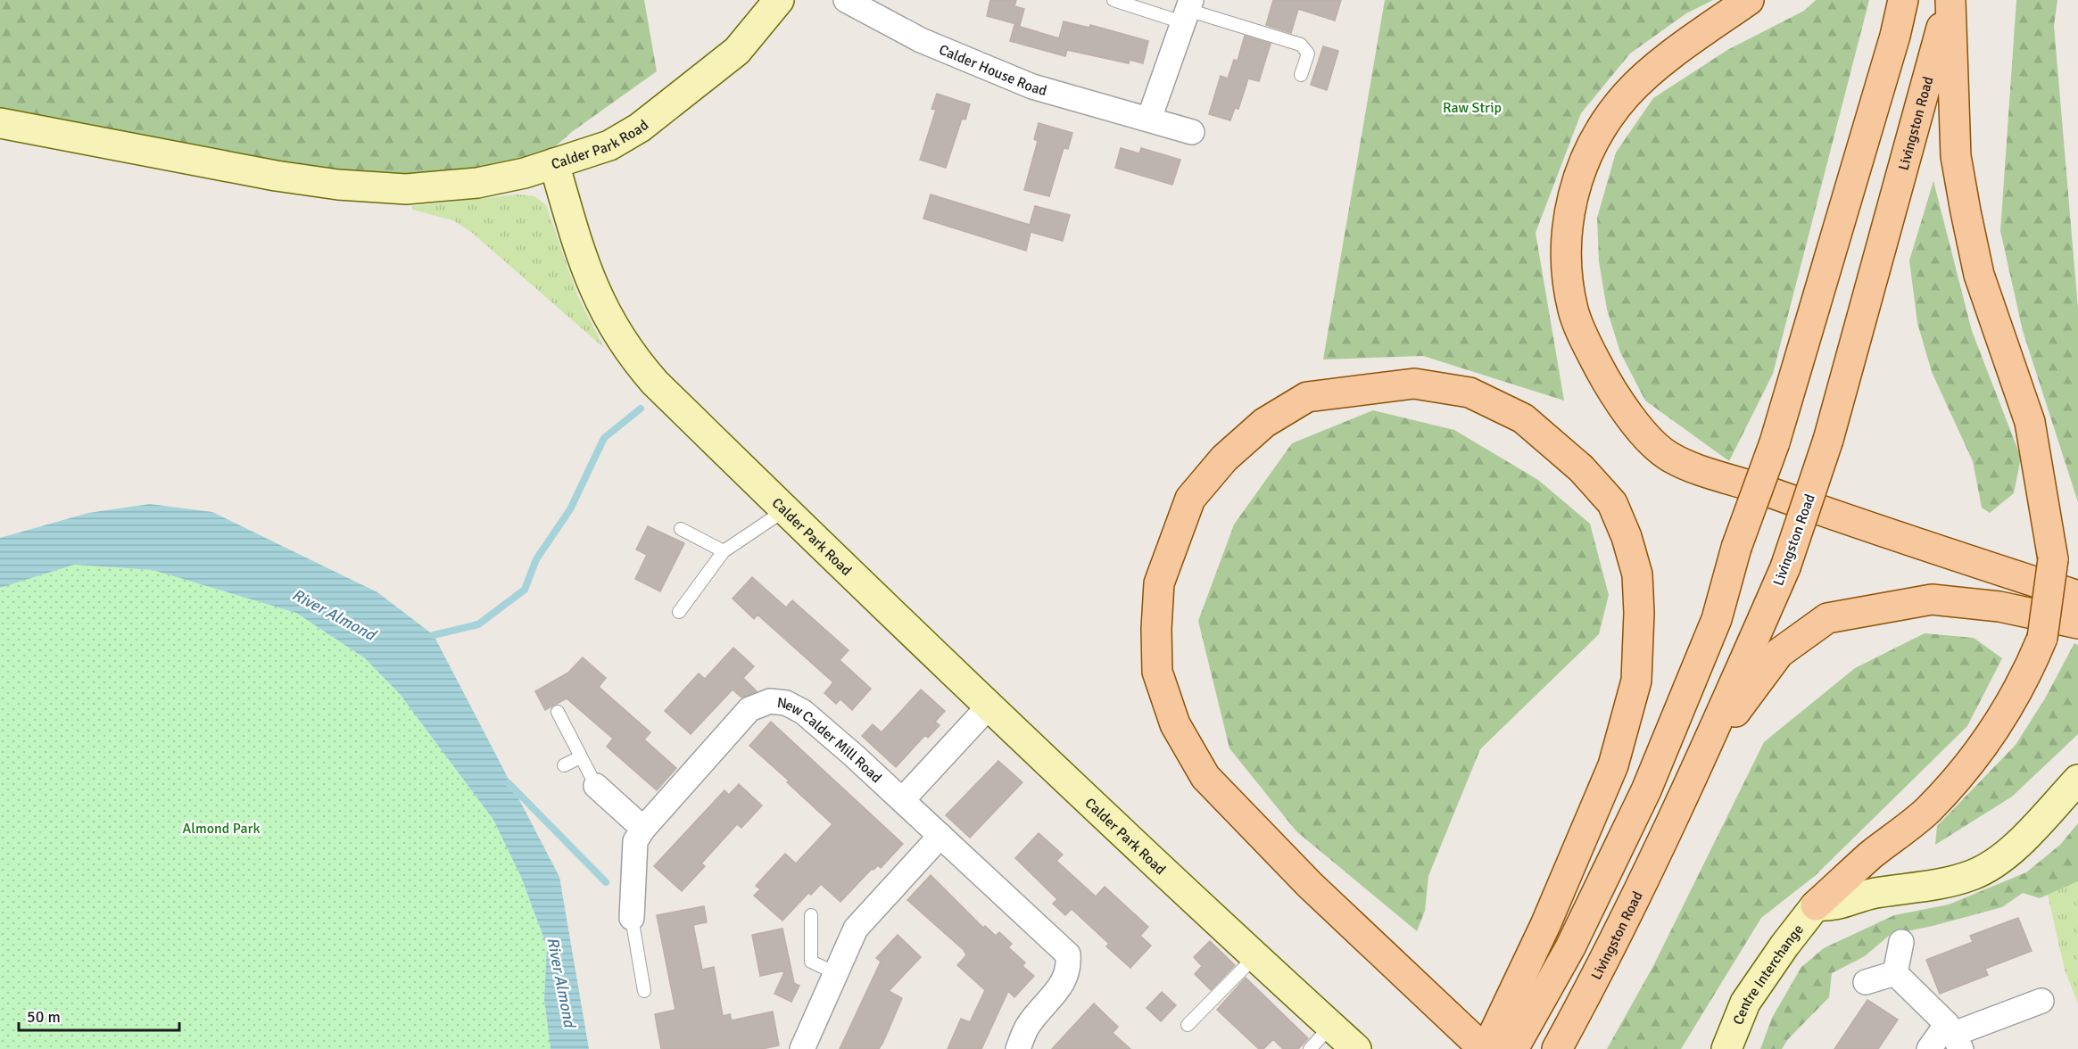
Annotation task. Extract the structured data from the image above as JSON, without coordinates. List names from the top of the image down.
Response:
{
  "streets": {
    "main road": ["Livingston Road", "Calder Park Road", "Centre Interchange"],
    "street": ["Calder House Road", "New Calder Mill Road"]
  },
  "water": ["River Almond"],
  "parks": ["Raw Strip", "Almond Park"],
  "scale_bar": "50 m"
}
